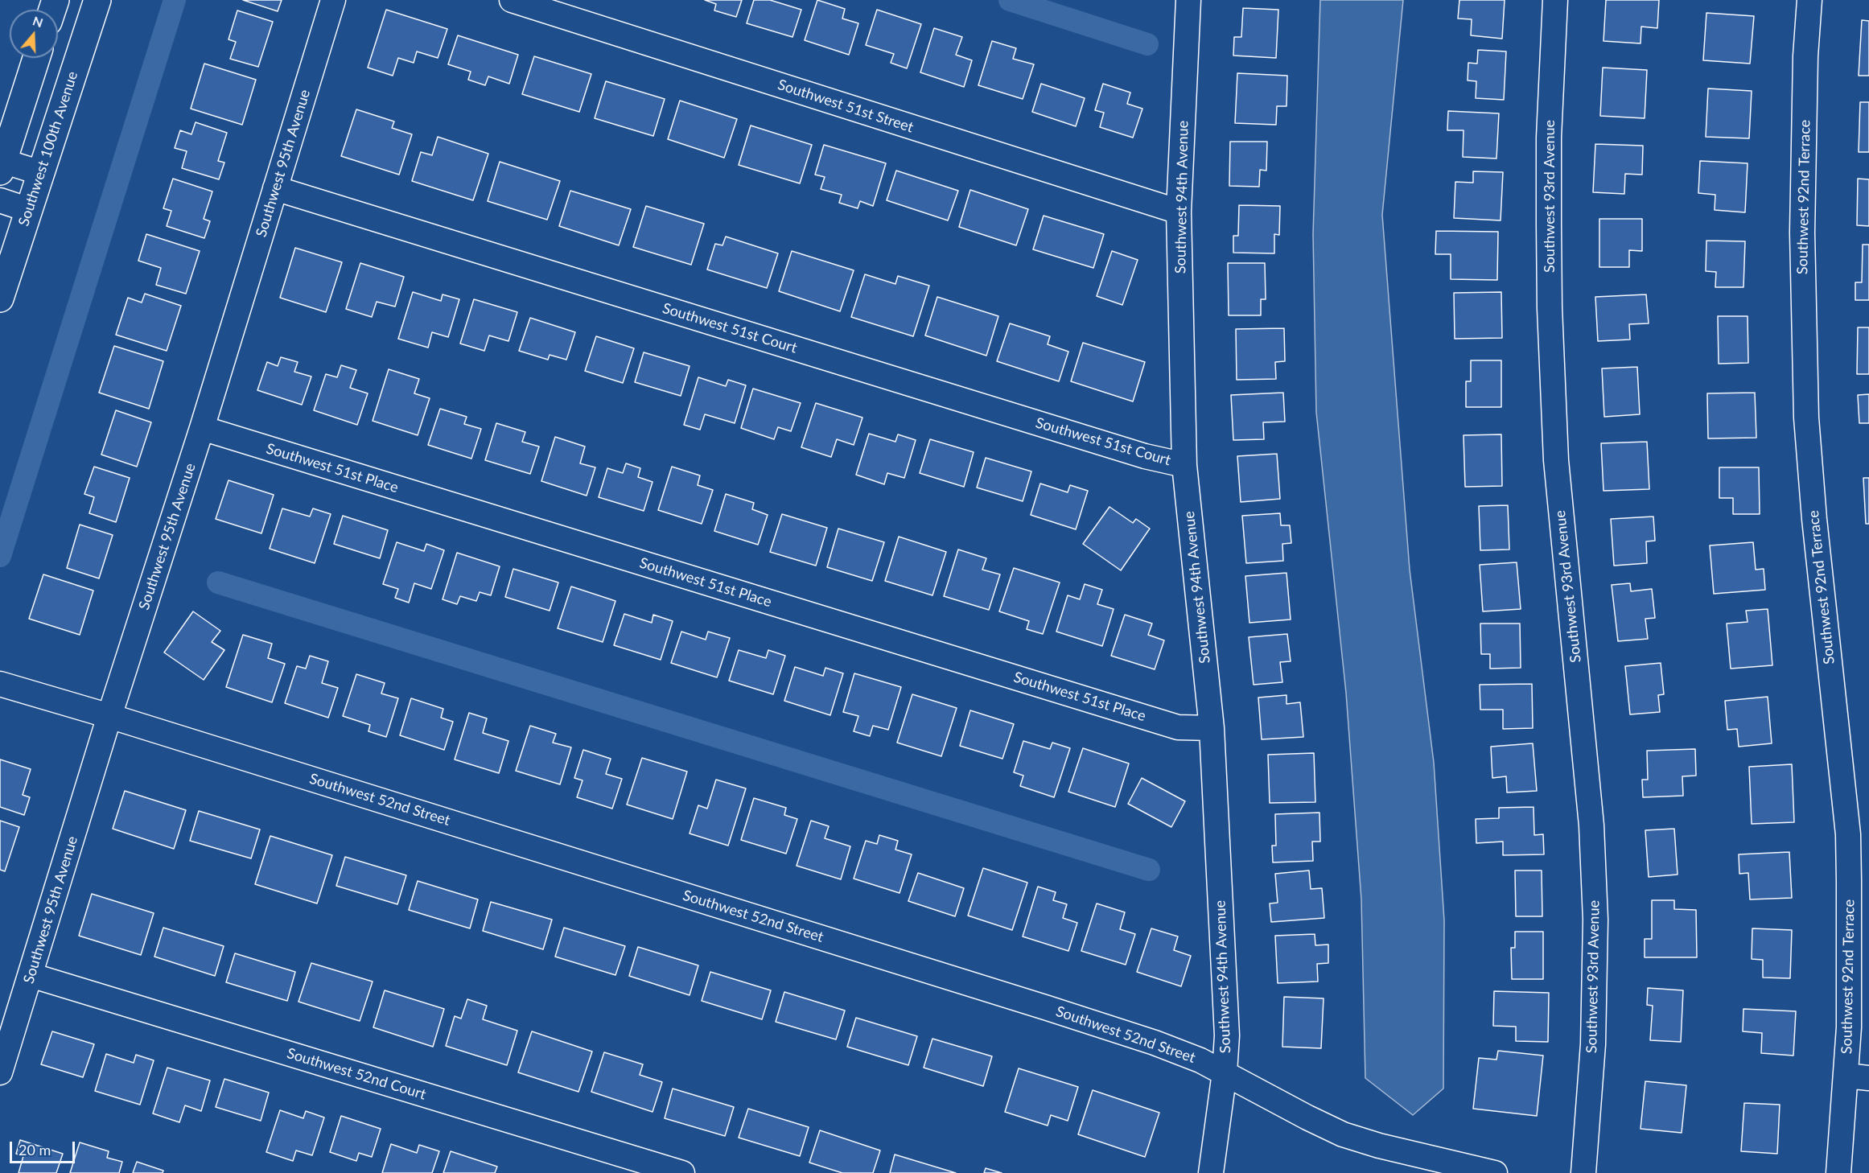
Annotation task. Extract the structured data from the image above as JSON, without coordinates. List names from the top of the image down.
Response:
{
  "streets": {
    "main road": ["Southwest 100th Avenue"],
    "street": [
      "Southwest 51st Street",
      "Southwest 95th Avenue",
      "Southwest 93rd Avenue",
      "Southwest 94th Avenue",
      "Southwest 92nd Terrace",
      "Southwest 51st Court",
      "Southwest 51st Place",
      "Southwest 52nd Street",
      "Southwest 52nd Court"
    ]
  },
  "crossings": [
    ["Southwest 51st Street", "Southwest 94th Avenue"],
    ["Southwest 95th Avenue", "Southwest 51st Court"],
    ["Southwest 95th Avenue", "Southwest 51st Place"],
    ["Southwest 95th Avenue", "Southwest 52nd Street"],
    ["Southwest 95th Avenue", "Southwest 52nd Court"],
    ["Southwest 94th Avenue", "Southwest 51st Court"],
    ["Southwest 94th Avenue", "Southwest 51st Place"],
    ["Southwest 94th Avenue", "Southwest 52nd Street"]
  ],
  "scale_bar": "20 m",
  "north": "top"
}
